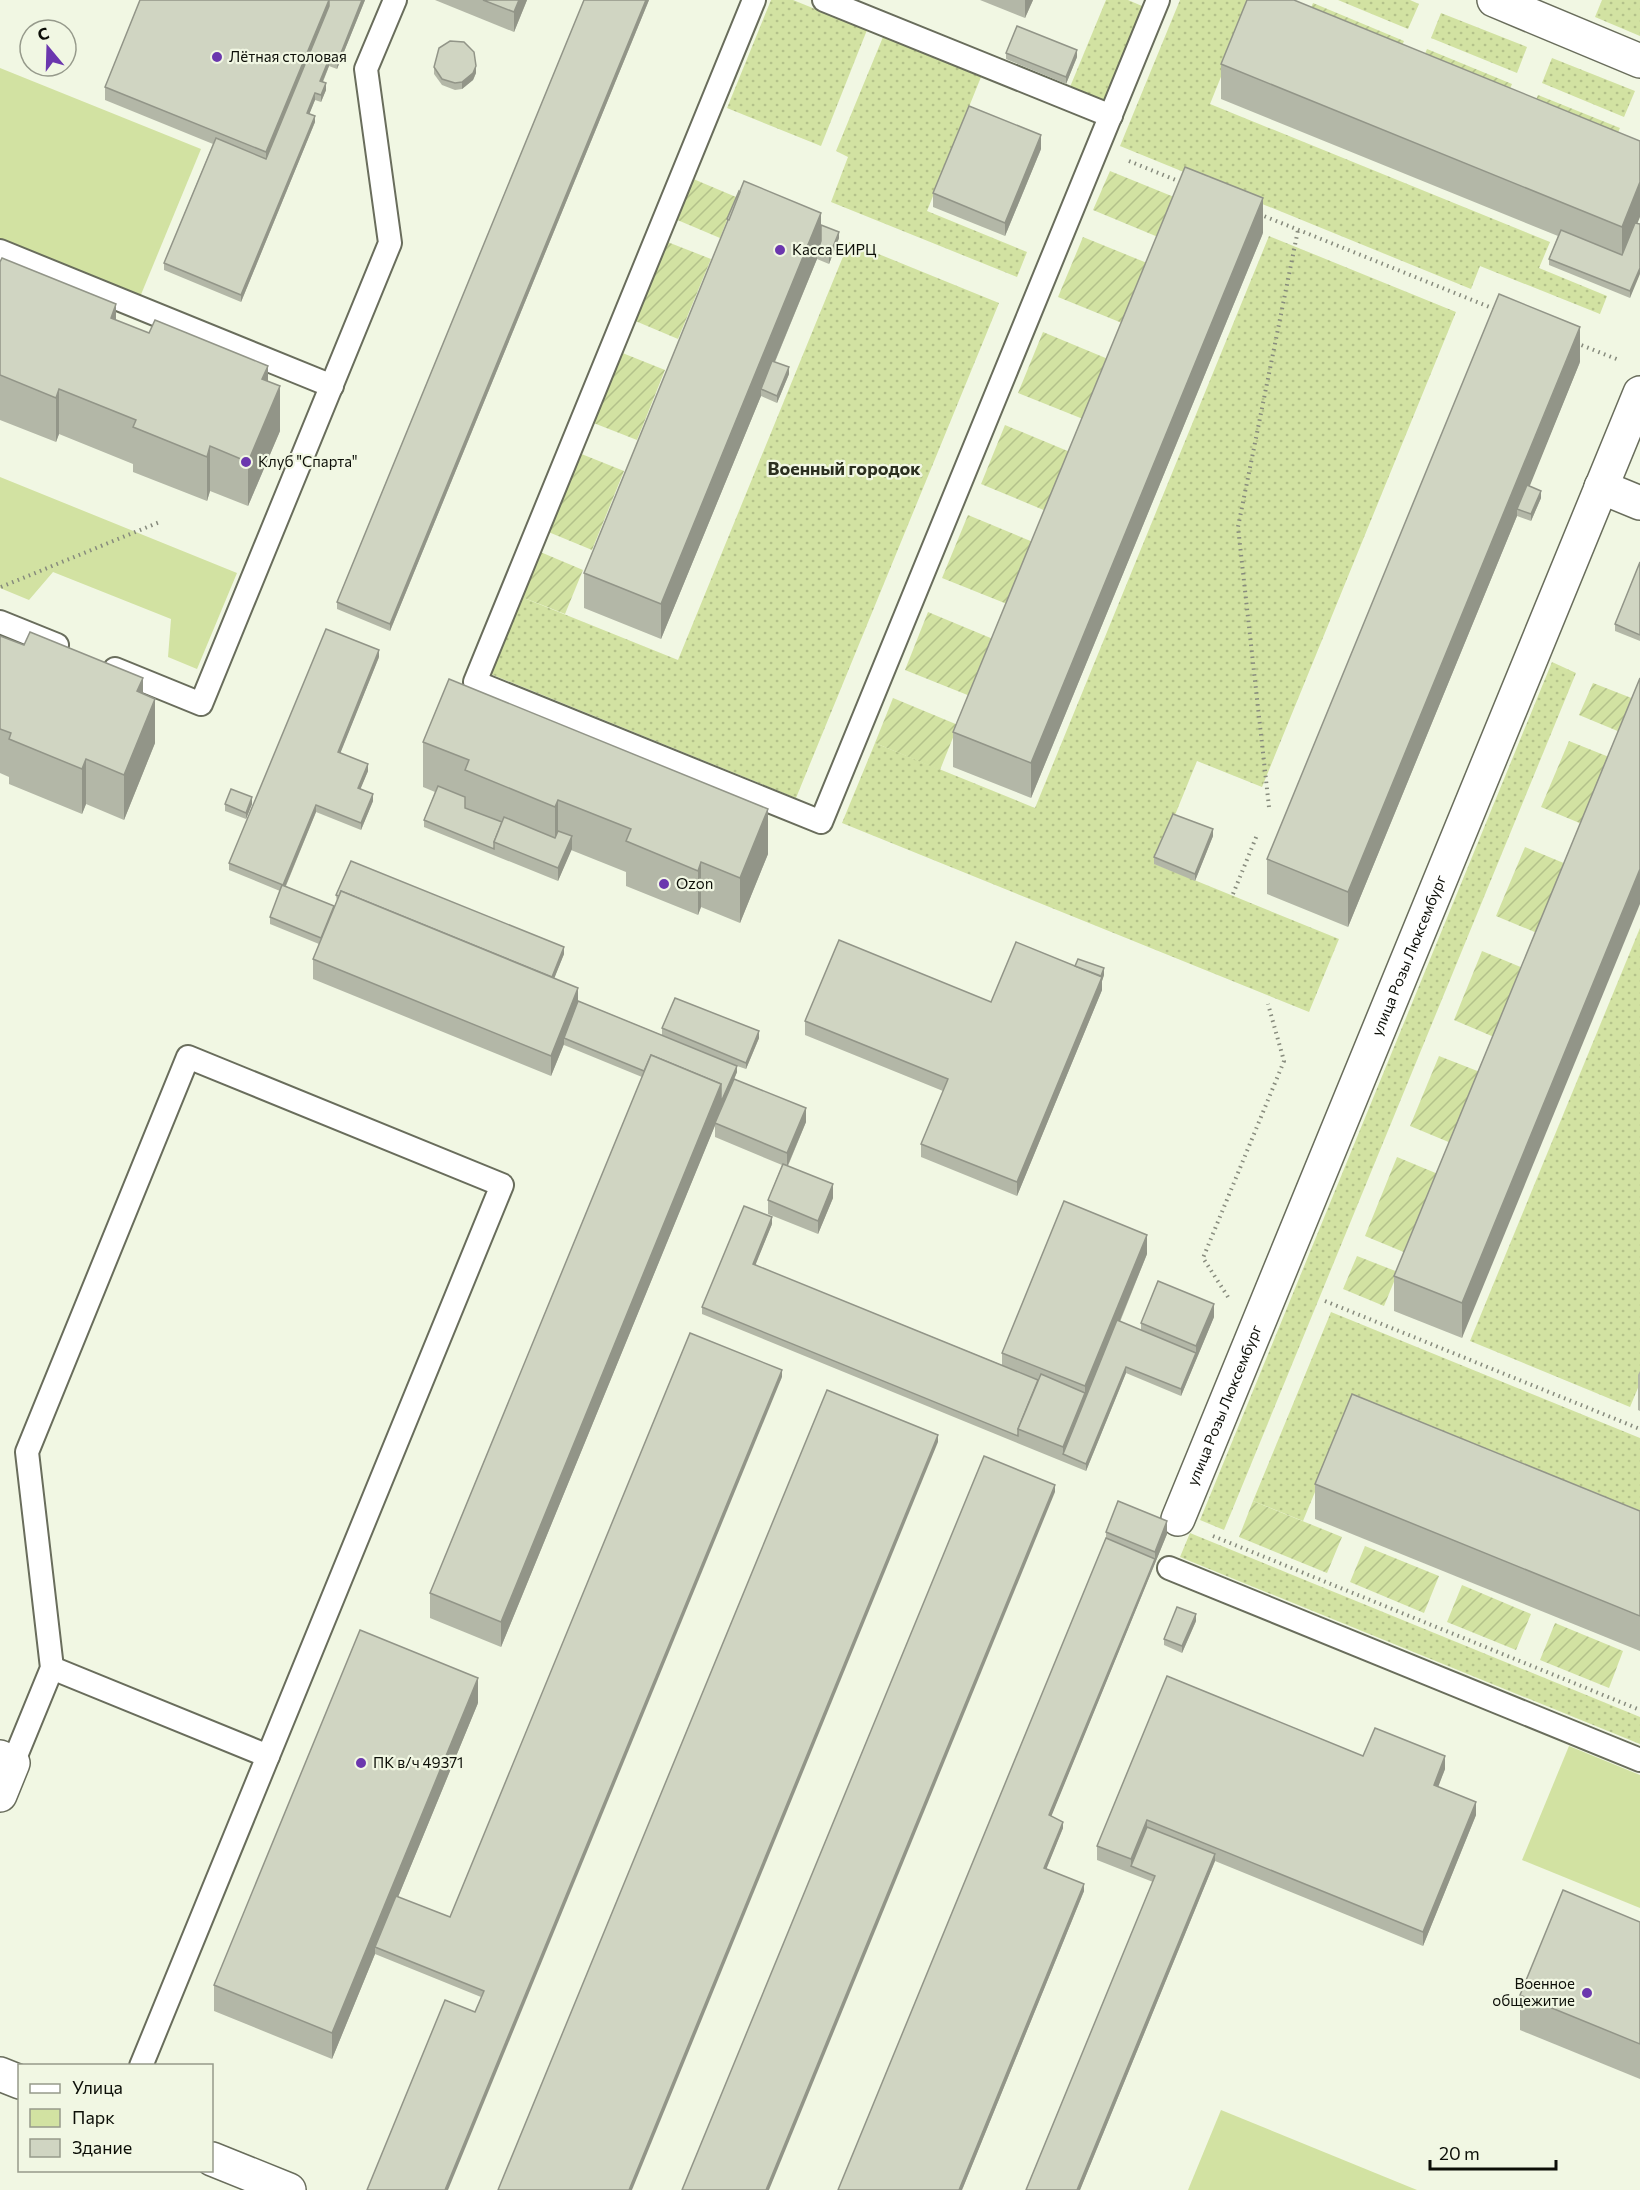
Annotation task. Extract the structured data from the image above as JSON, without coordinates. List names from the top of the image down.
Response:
{
  "streets": {
    "street": ["улица Розы Люксембург"]
  },
  "districts": ["Военный городок"],
  "places": [
    "Лётная столовая",
    "Касса ЕИРЦ",
    "Клуб \"Спарта\"",
    "Ozon",
    "ПК в/ч 49371",
    "Военное общежитие"
  ],
  "legend": ["Улица", "Парк", "Здание"],
  "scale_bar": "20 m",
  "north": "top"
}
